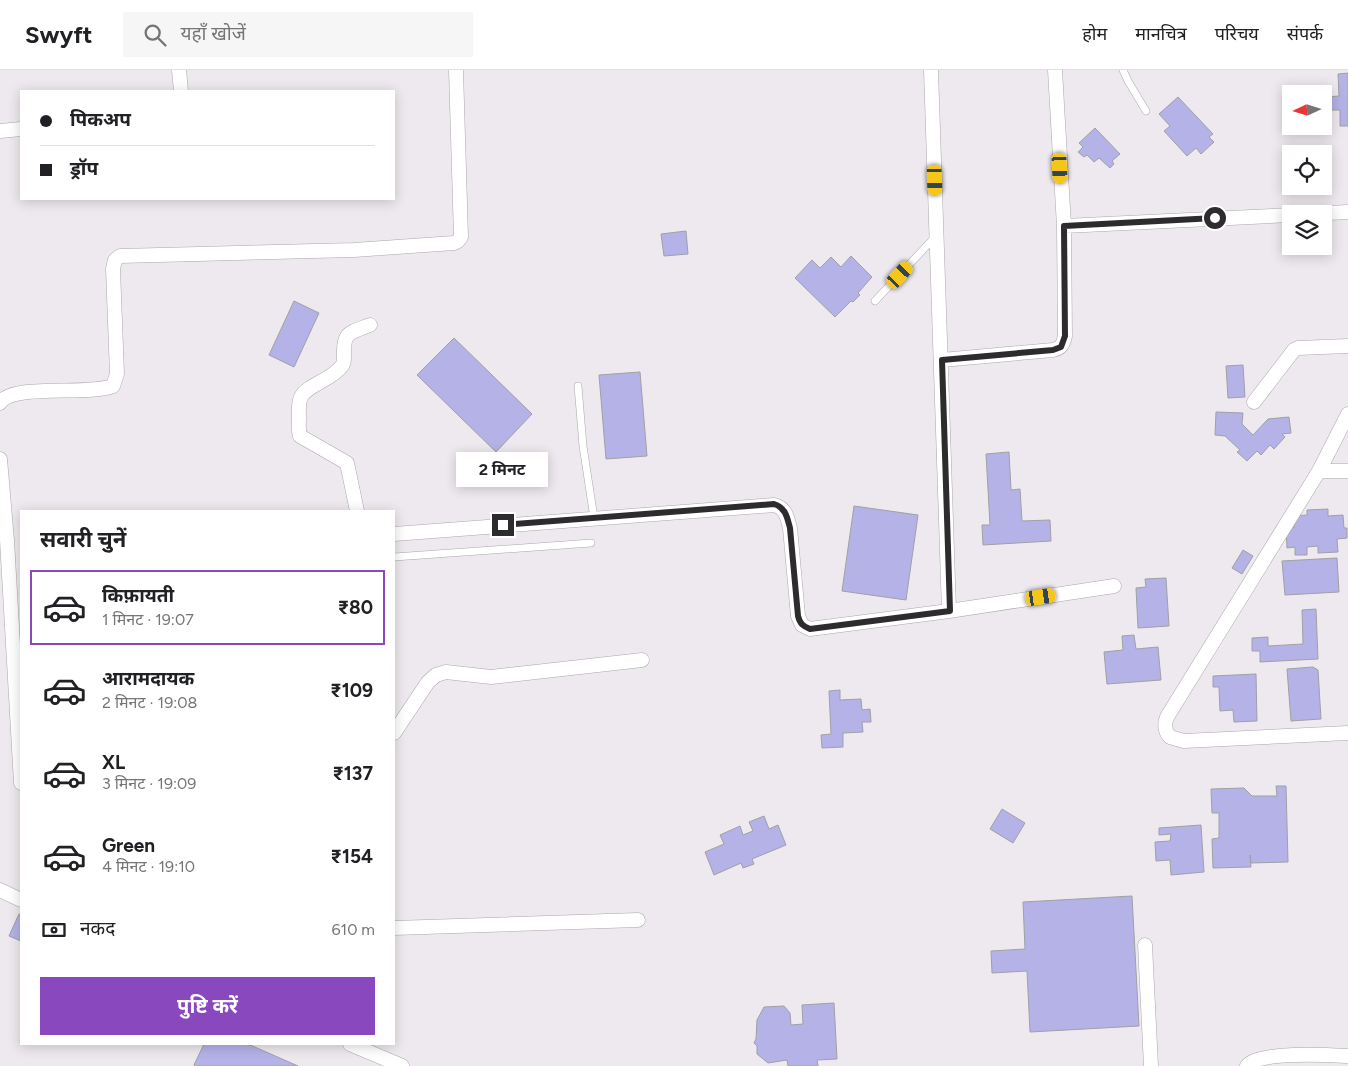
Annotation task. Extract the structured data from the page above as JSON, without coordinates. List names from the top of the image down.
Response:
{
  "north": "left",
  "page": {
    "header": "Swyft",
    "search": "यहाँ खोजें",
    "nav": [
      "होम",
      "मानचित्र",
      "परिचय",
      "संपर्क"
    ],
    "banner": ["पिकअप", "ड्रॉप"],
    "bubble": "2 मिनट",
    "heading": "सवारी चुनें",
    "list": [
      {
        "name": "किफ़ायती",
        "note": "1 मिनट · 19:07",
        "value": "₹80"
      },
      {
        "name": "आरामदायक",
        "note": "2 मिनट · 19:08",
        "value": "₹109"
      },
      {
        "name": "XL",
        "note": "3 मिनट · 19:09",
        "value": "₹137"
      },
      {
        "name": "Green",
        "note": "4 मिनट · 19:10",
        "value": "₹154"
      }
    ],
    "pay": ["नकद", "610 m"],
    "buttons": "पुष्टि करें"
  }
}
